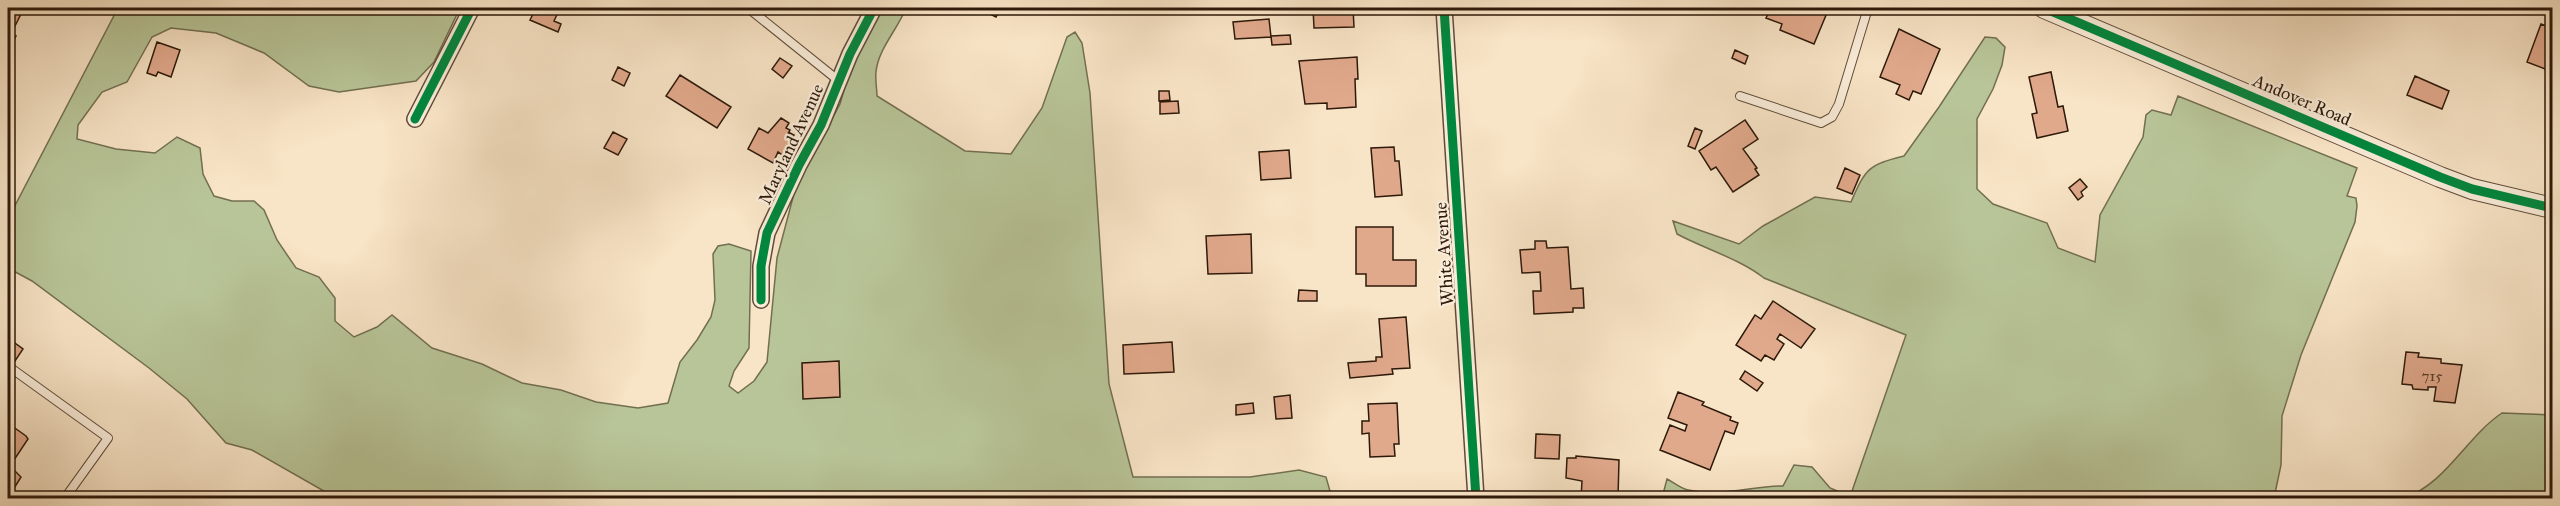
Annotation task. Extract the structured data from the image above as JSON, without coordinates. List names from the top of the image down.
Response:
{
  "streets": {
    "street": ["Andover Road", "Maryland Avenue", "White Avenue"]
  },
  "house_numbers": ["715"]
}
